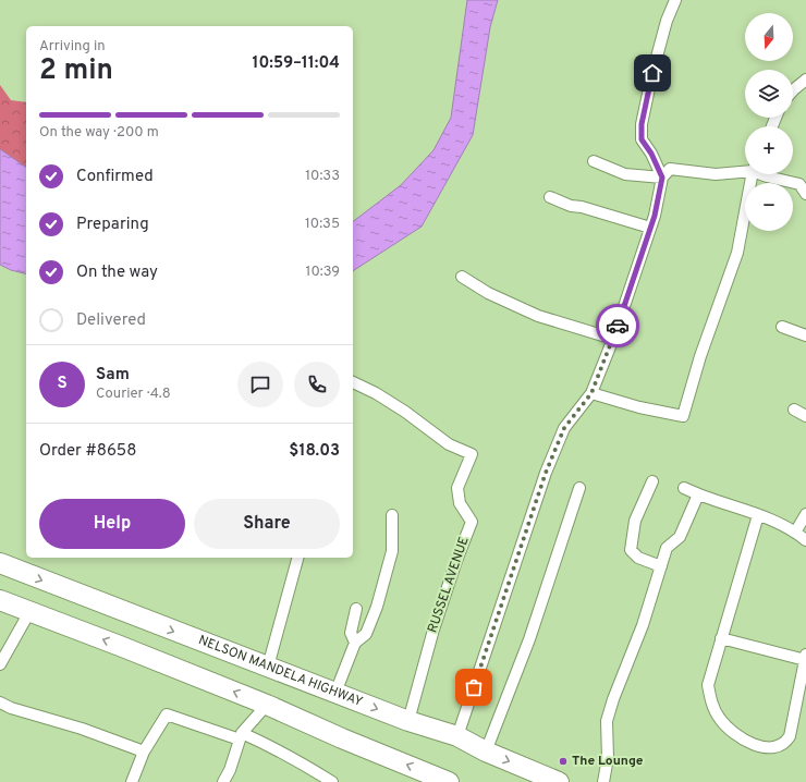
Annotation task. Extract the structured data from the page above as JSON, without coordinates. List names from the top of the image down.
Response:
{
  "streets": {
    "highway": ["NELSON MANDELA HIGHWAY"],
    "street": ["RUSSEL AVENUE"]
  },
  "crossings": [
    ["RUSSEL AVENUE", "NELSON MANDELA HIGHWAY"]
  ],
  "places": ["The Lounge"],
  "north": "bottom",
  "page": {
    "map_buttons": ["+", "−"],
    "heading": ["2 min", "Arriving in", "10:59–11:04"],
    "panel": [
      "Sam",
      "Courier · 4.8",
      "Order #8658",
      "$18.03"
    ],
    "bar": "On the way · 200 m",
    "list": [
      ["Confirmed", "10:33"],
      ["Preparing", "10:35"],
      ["On the way", "10:39"],
      "Delivered"
    ],
    "round": "S",
    "buttons": ["Help", "Share"]
  }
}
